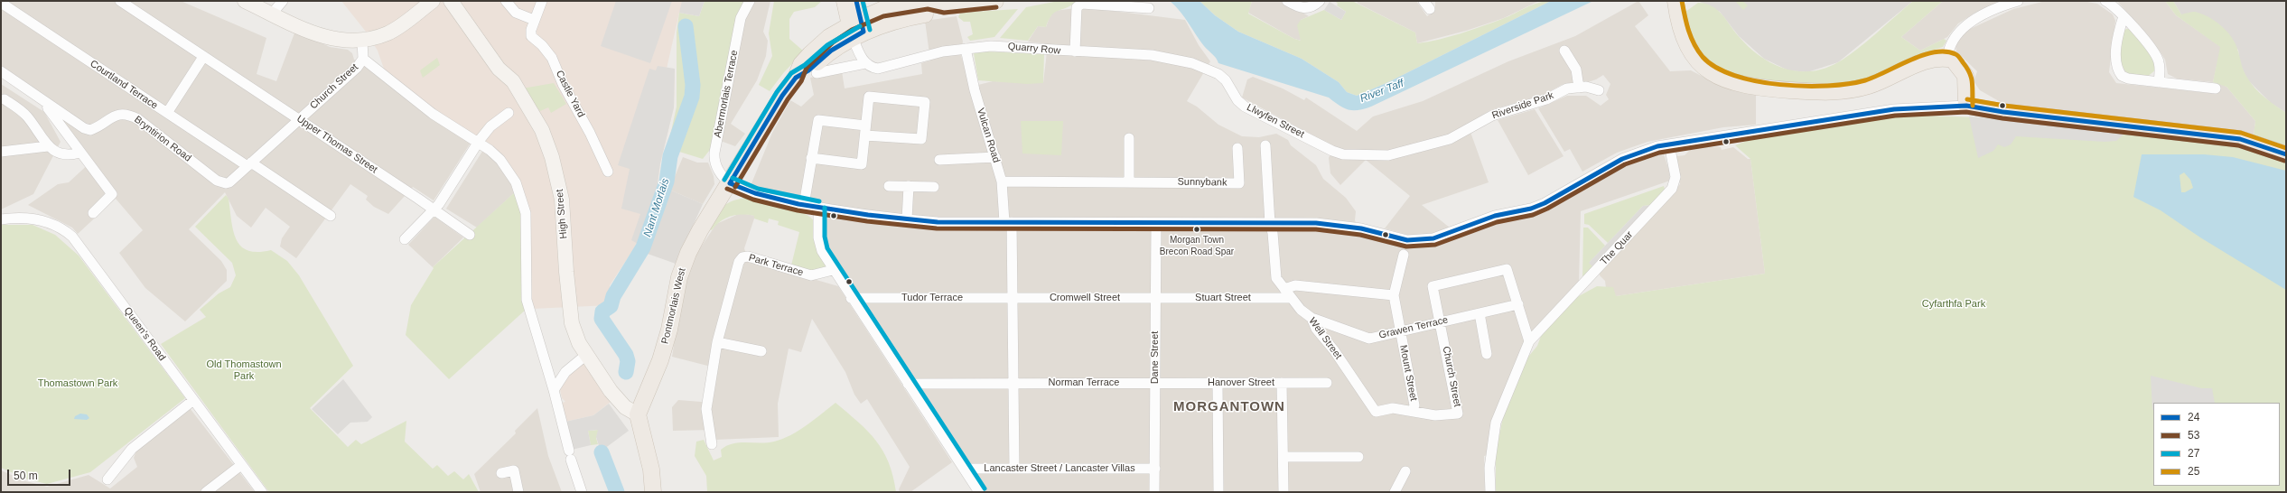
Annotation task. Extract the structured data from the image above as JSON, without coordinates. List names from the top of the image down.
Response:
{
  "streets": {
    "main road": ["Pontmorlais West"],
    "street": [
      "Quarry Row",
      "Courtland Terrace",
      "Church Street",
      "Castle Yard",
      "Abermorlais Terrace",
      "Riverside Park",
      "Llwyfen Street",
      "Vulcan Road",
      "Bryntirion Road",
      "Upper Thomas Street",
      "Sunnybank",
      "High Street",
      "The Quar",
      "Park Terrace",
      "Tudor Terrace",
      "Cromwell Street",
      "Stuart Street",
      "Grawen Terrace",
      "Queen's Road",
      "Well Street",
      "Dane Street",
      "Mount Street",
      "Norman Terrace",
      "Hanover Street",
      "Lancaster Street / Lancaster Villas"
    ]
  },
  "crossings": [
    ["Quarry Row", "Llwyfen Street"],
    ["Quarry Row", "Vulcan Road"],
    ["Courtland Terrace", "Church Street"],
    ["Courtland Terrace", "Bryntirion Road"],
    ["Church Street", "Bryntirion Road"],
    ["Church Street", "Upper Thomas Street"],
    ["Church Street", "Grawen Terrace"],
    ["Church Street", "Well Street"],
    ["Abermorlais Terrace", "Pontmorlais West"],
    ["Riverside Park", "Llwyfen Street"],
    ["Vulcan Road", "Sunnybank"],
    ["Vulcan Road", "Tudor Terrace"],
    ["Vulcan Road", "Cromwell Street"],
    ["Vulcan Road", "Norman Terrace"],
    ["Vulcan Road", "Lancaster Street / Lancaster Villas"],
    ["High Street", "Pontmorlais West"],
    ["Tudor Terrace", "Cromwell Street"],
    ["Cromwell Street", "Stuart Street"],
    ["Cromwell Street", "Dane Street"],
    ["Stuart Street", "Well Street"],
    ["Stuart Street", "Dane Street"],
    ["Grawen Terrace", "Well Street"],
    ["Grawen Terrace", "Mount Street"],
    ["Dane Street", "Norman Terrace"],
    ["Dane Street", "Hanover Street"],
    ["Dane Street", "Lancaster Street / Lancaster Villas"],
    ["Norman Terrace", "Hanover Street"]
  ],
  "districts": ["MORGANTOWN"],
  "water": ["River Taff", "Nant Morlais"],
  "parks": ["Cyfarthfa Park", "Old Thomastown Park", "Thomastown Park"],
  "places": ["Morgan Town Brecon Road Spar"],
  "lines": [
    "transit line 24",
    "transit line 27",
    "transit line 25",
    "transit line 53"
  ],
  "legend": [
    "24",
    "53",
    "27",
    "25"
  ],
  "scale_bar": "50 m"
}
